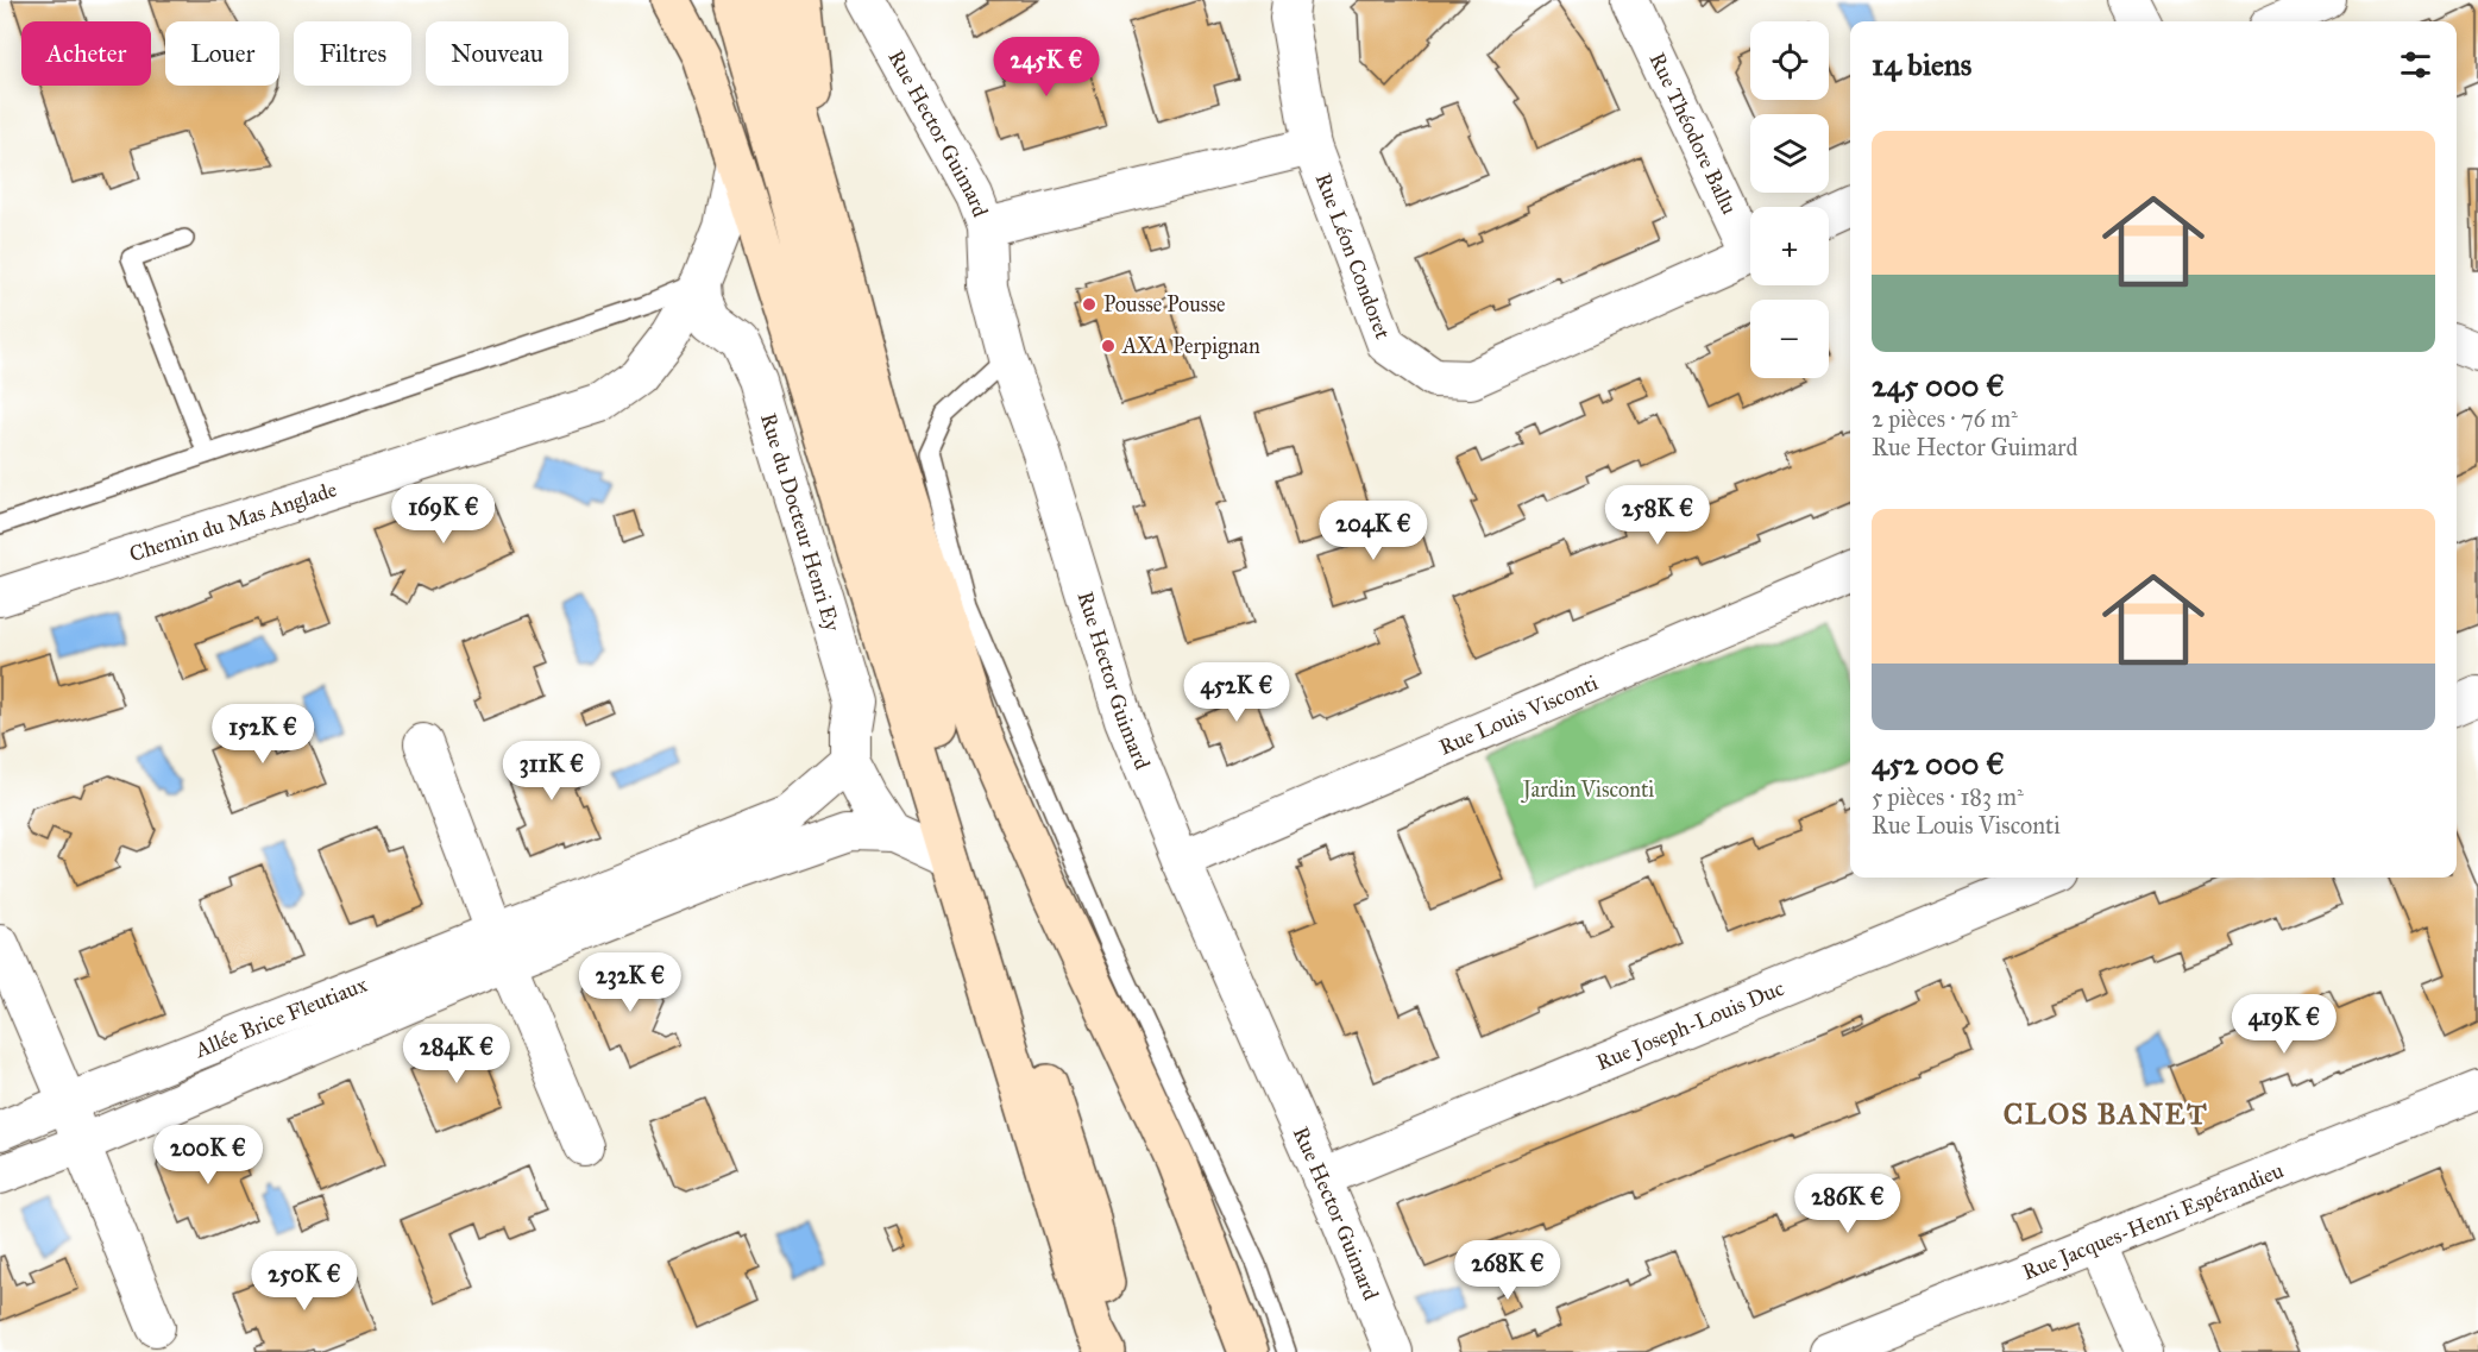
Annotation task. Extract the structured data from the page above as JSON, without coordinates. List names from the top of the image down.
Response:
{
  "streets": {
    "street": [
      "Rue Hector Guimard",
      "Rue Théodore Ballu",
      "Rue Léon Condoret",
      "Chemin du Mas Anglade",
      "Rue du Docteur Henri Ey",
      "Rue Louis Visconti",
      "Allée Brice Fleutiaux",
      "Rue Joseph-Louis Duc",
      "Rue Jacques-Henri Espérandieu"
    ]
  },
  "crossings": [
    ["Rue Hector Guimard", "Rue Léon Condoret"],
    ["Rue Hector Guimard", "Rue Louis Visconti"],
    ["Rue Hector Guimard", "Rue Joseph-Louis Duc"],
    ["Chemin du Mas Anglade", "Rue du Docteur Henri Ey"],
    ["Rue du Docteur Henri Ey", "Allée Brice Fleutiaux"]
  ],
  "districts": ["CLOS BANET"],
  "parks": ["Jardin Visconti"],
  "places": ["Pousse Pousse", "AXA Perpignan"],
  "page": {
    "map_buttons": ["+", "−"],
    "chip": [
      "Acheter",
      "Louer",
      "Filtres",
      "Nouveau"
    ],
    "heading": "14 biens",
    "price": [
      "245K €",
      "169K €",
      "258K €",
      "204K €",
      "452K €",
      "152K €",
      "311K €",
      "232K €",
      "419K €",
      "284K €",
      "200K €",
      "286K €",
      "268K €",
      "250K €"
    ],
    "list": [
      {
        "name": "245 000 €",
        "note": "2 pièces · 76 m² · Rue Hector Guimard"
      },
      {
        "name": "452 000 €",
        "note": "5 pièces · 183 m² · Rue Louis Visconti"
      }
    ]
  }
}
